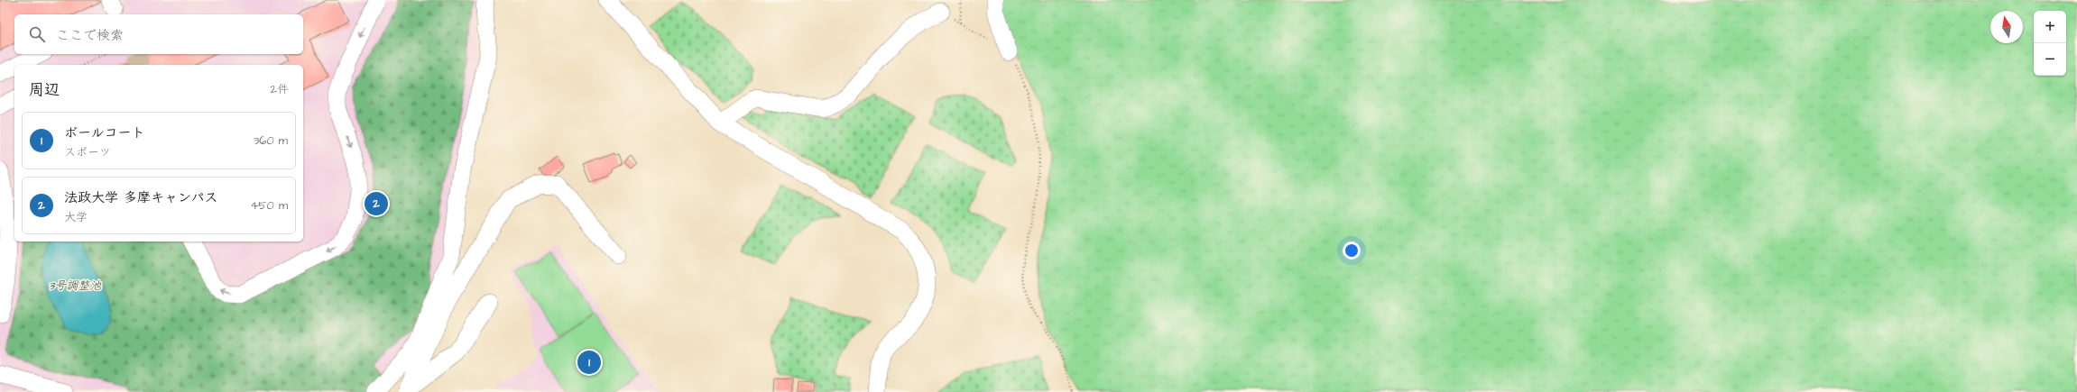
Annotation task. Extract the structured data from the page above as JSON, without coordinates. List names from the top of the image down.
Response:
{
  "water": ["3号調整池"],
  "north": "top",
  "page": {
    "map_buttons": ["+", "−"],
    "search": "ここで検索",
    "heading": ["周辺", "2件"],
    "list": [
      {
        "mark": "1",
        "name": "ボールコート",
        "note": "スポーツ",
        "value": "360 m"
      },
      {
        "mark": "2",
        "name": "法政大学 多摩キャンパス",
        "note": "大学",
        "value": "450 m"
      }
    ],
    "pins": ["2", "1"]
  }
}
